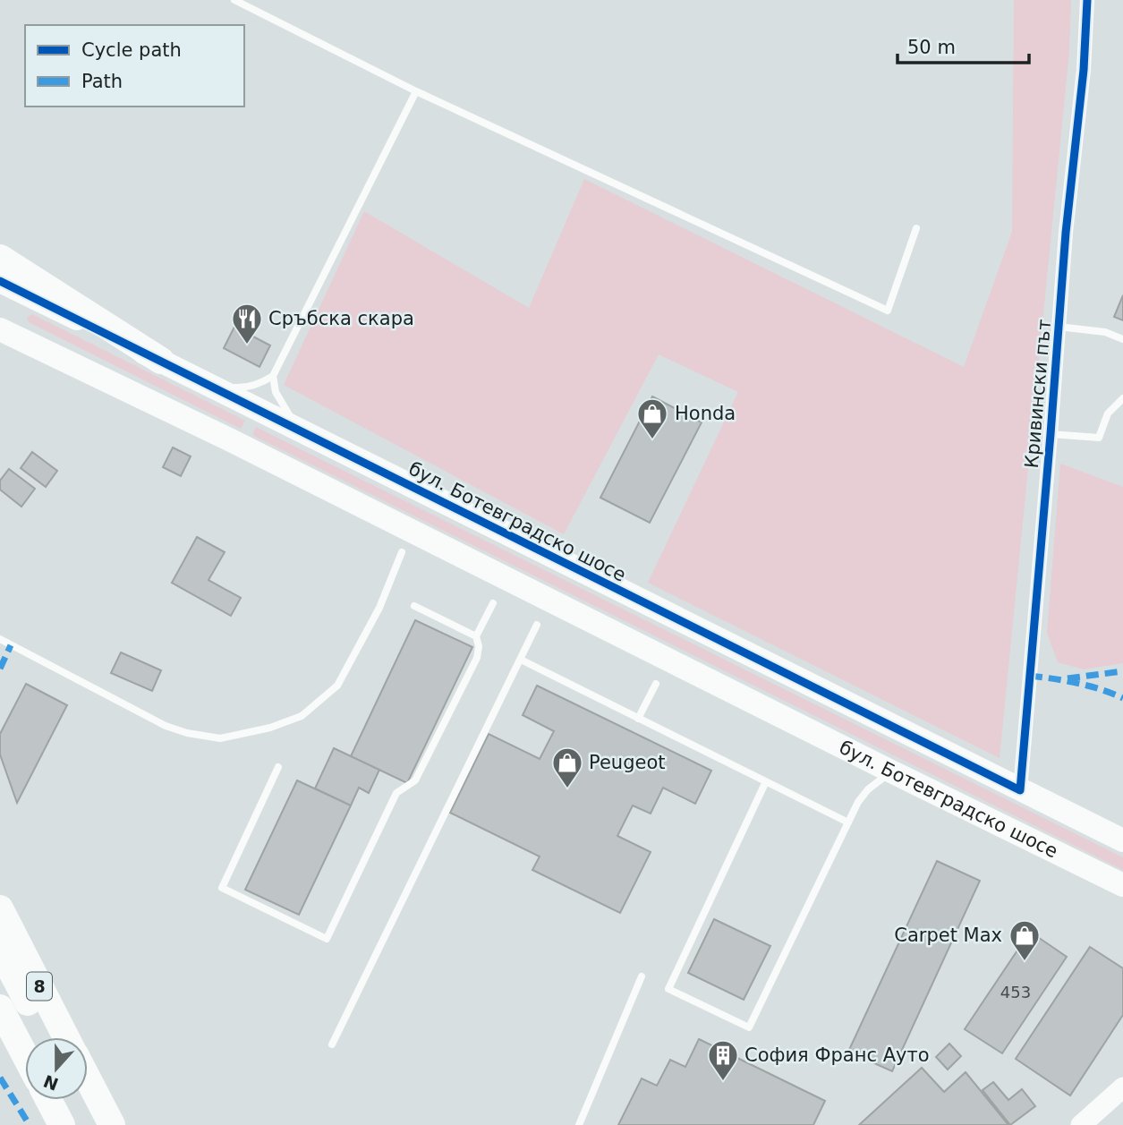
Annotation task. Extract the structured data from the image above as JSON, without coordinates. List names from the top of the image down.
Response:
{
  "streets": {
    "highway": ["8"],
    "main road": ["бул. Ботевградско шосе"],
    "street": ["Кривински път"]
  },
  "crossings": [
    ["Кривински път", "бул. Ботевградско шосе"]
  ],
  "places": {
    "restaurant": ["Сръбска скара"],
    "shop": ["Honda", "Peugeot", "Carpet Max"],
    "building": ["София Франс Ауто"]
  },
  "house_numbers": ["453"],
  "legend": ["Cycle path", "Path"],
  "scale_bar": "50 m",
  "north": "bottom"
}
